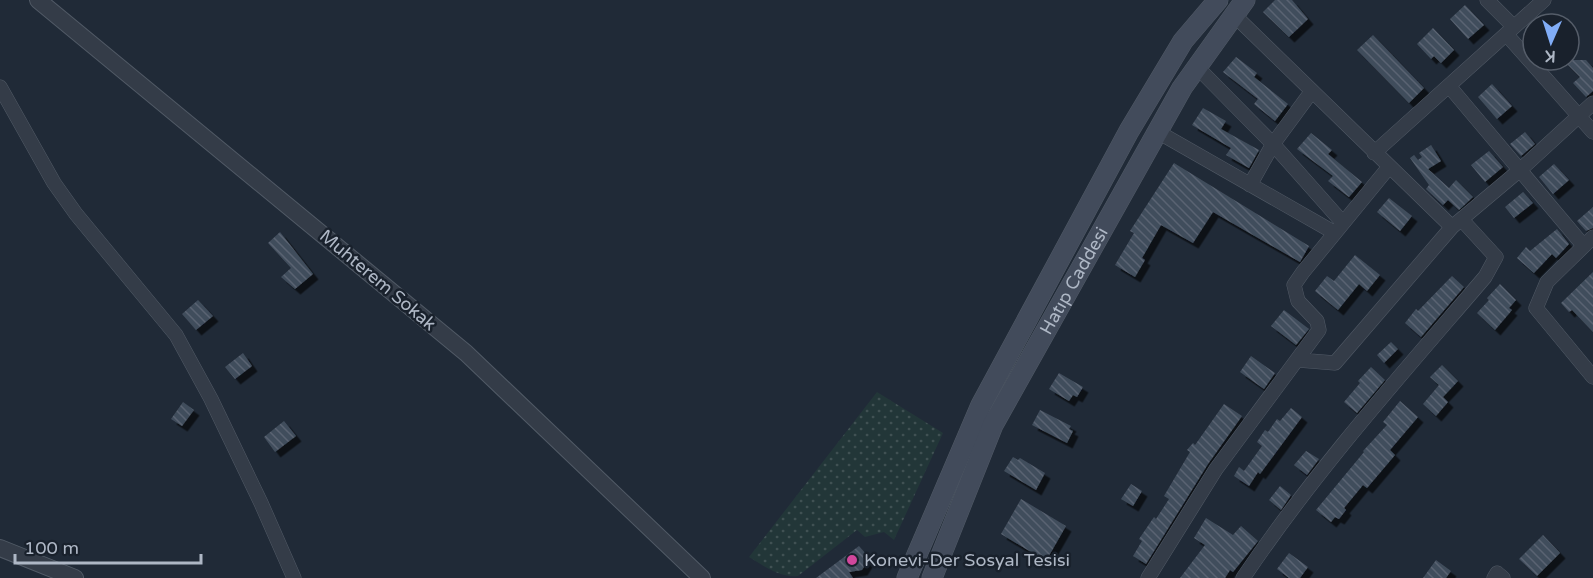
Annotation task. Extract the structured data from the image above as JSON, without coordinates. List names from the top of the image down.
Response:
{
  "streets": {
    "main road": ["Hatıp Caddesi"],
    "street": ["Muhterem Sokak"]
  },
  "places": ["Konevi-Der Sosyal Tesisi"],
  "scale_bar": "100 m",
  "north": "bottom"
}
